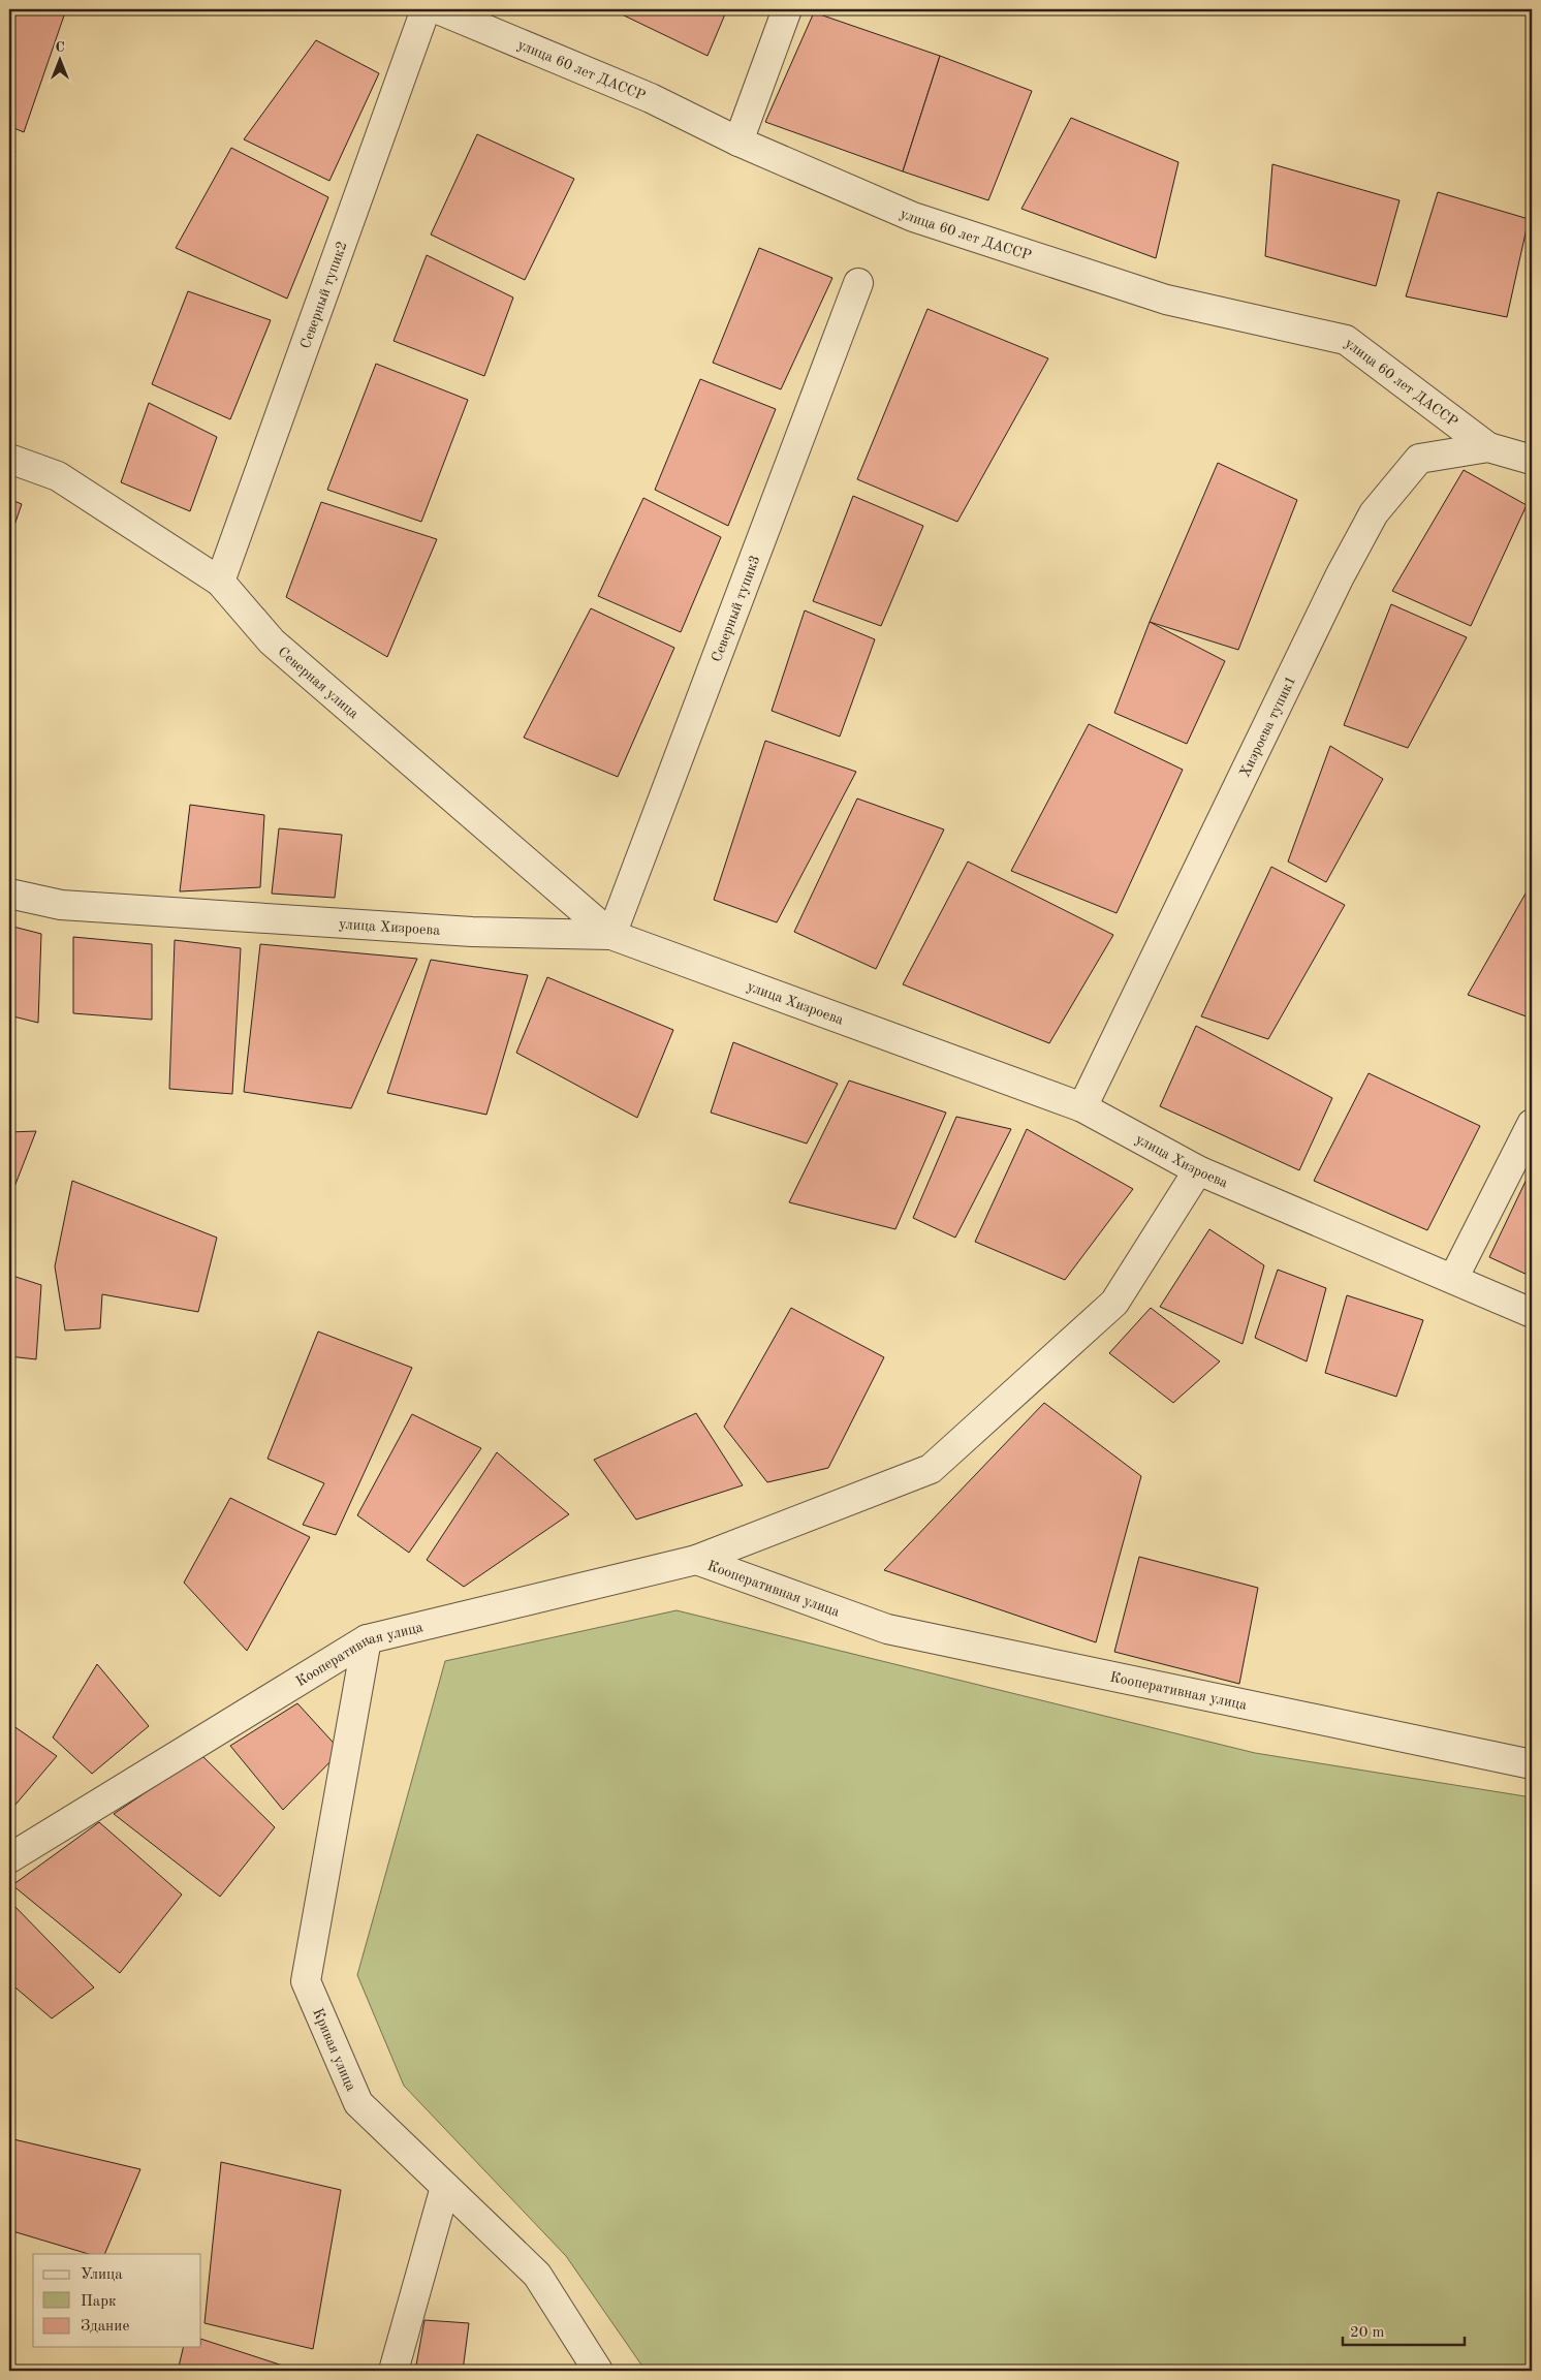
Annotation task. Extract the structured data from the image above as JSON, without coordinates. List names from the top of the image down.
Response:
{
  "streets": {
    "street": [
      "улица 60 лет ДАССР",
      "Северный тупик2",
      "Северный тупик3",
      "Северная улица",
      "Хиэроева тупик1",
      "улица Хизроева",
      "Кооперативная улица",
      "Кривая улица"
    ]
  },
  "crossings": [
    ["улица 60 лет ДАССР", "Хиэроева тупик1"],
    ["Северный тупик2", "Северная улица"],
    ["Северный тупик3", "Северная улица"],
    ["Северный тупик3", "улица Хизроева"],
    ["Северная улица", "улица Хизроева"],
    ["Хиэроева тупик1", "улица Хизроева"],
    ["Кооперативная улица", "Кривая улица"]
  ],
  "legend": ["Улица", "Парк", "Здание"],
  "scale_bar": "20 m",
  "north": "top"
}
